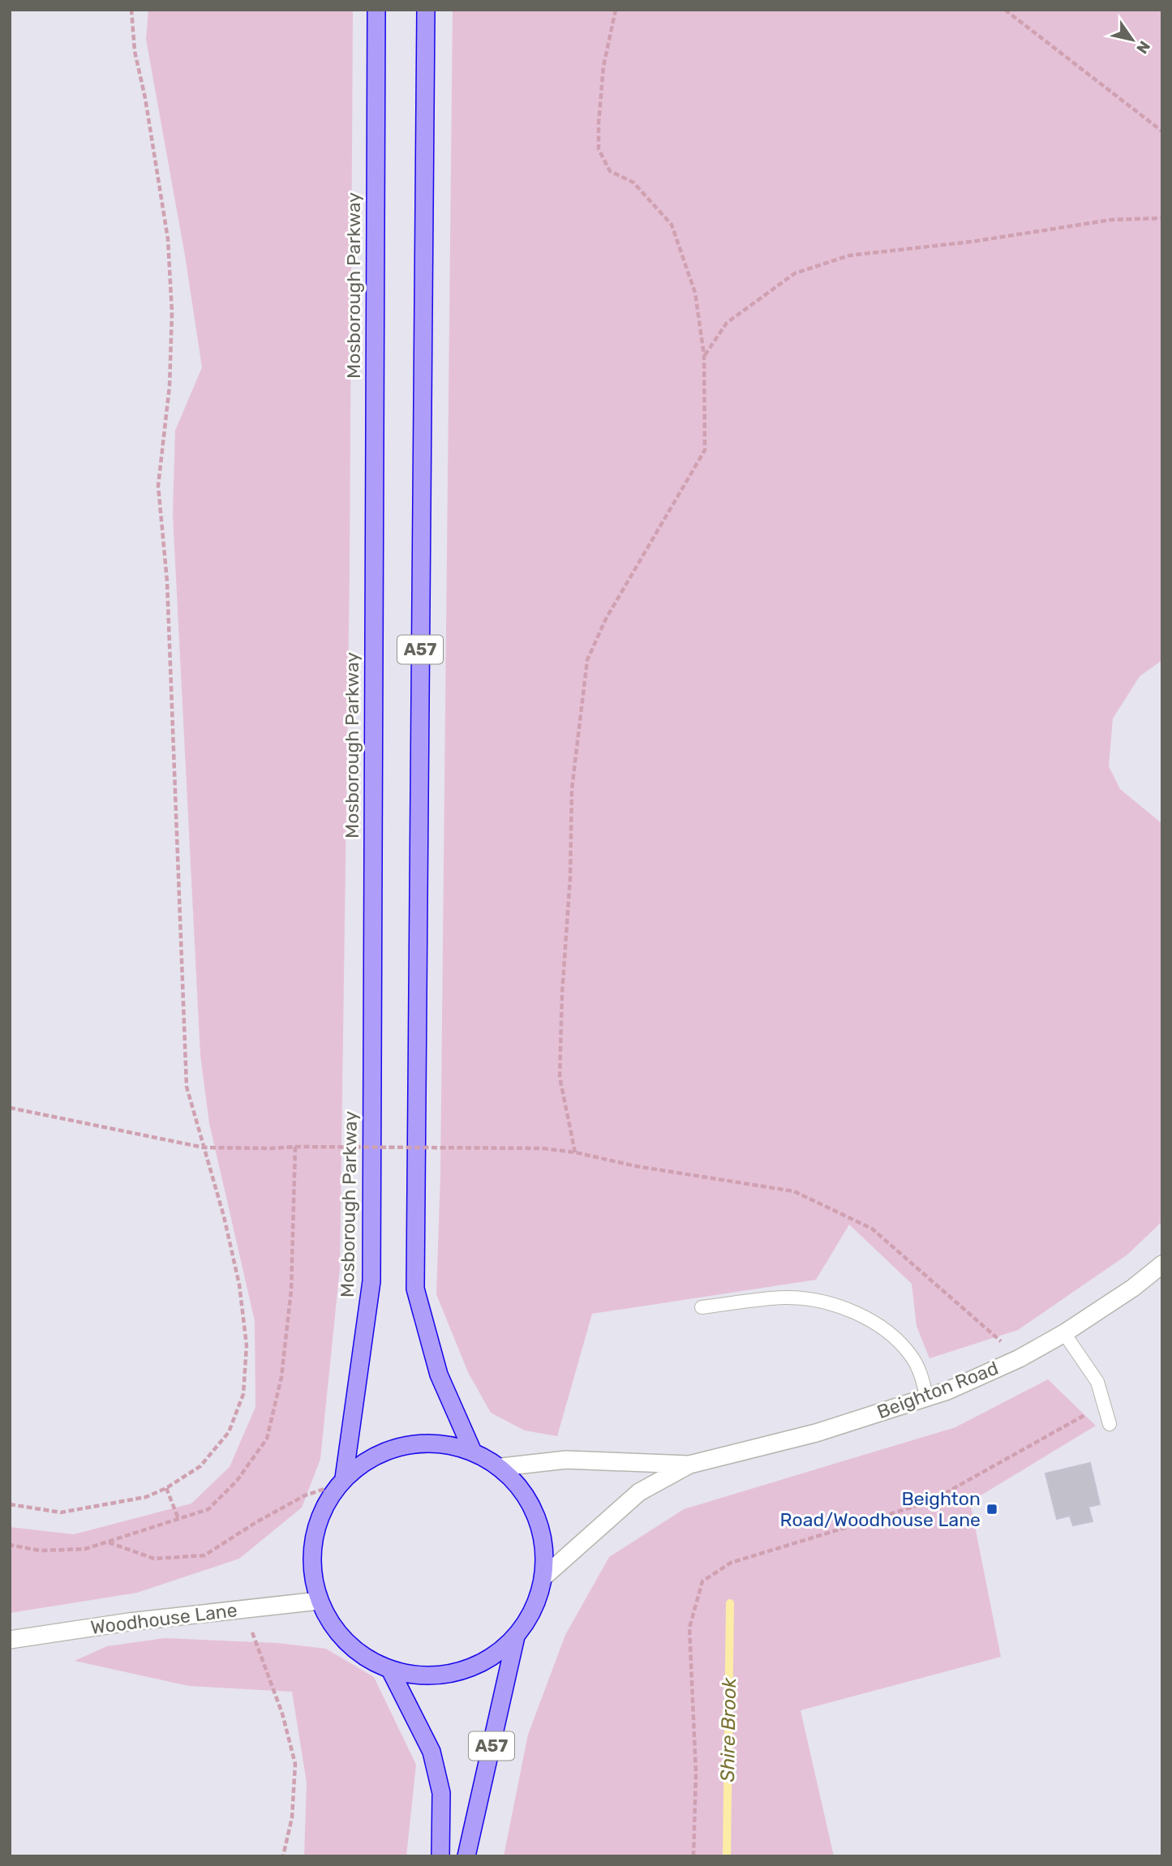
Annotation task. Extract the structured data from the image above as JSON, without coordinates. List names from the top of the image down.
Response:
{
  "streets": {
    "highway": ["Mosborough Parkway", "A57"],
    "street": ["Beighton Road", "Woodhouse Lane"]
  },
  "water": ["Shire Brook"],
  "places": {
    "transit": ["Beighton Road/Woodhouse Lane"]
  },
  "north": "bottom right"
}
